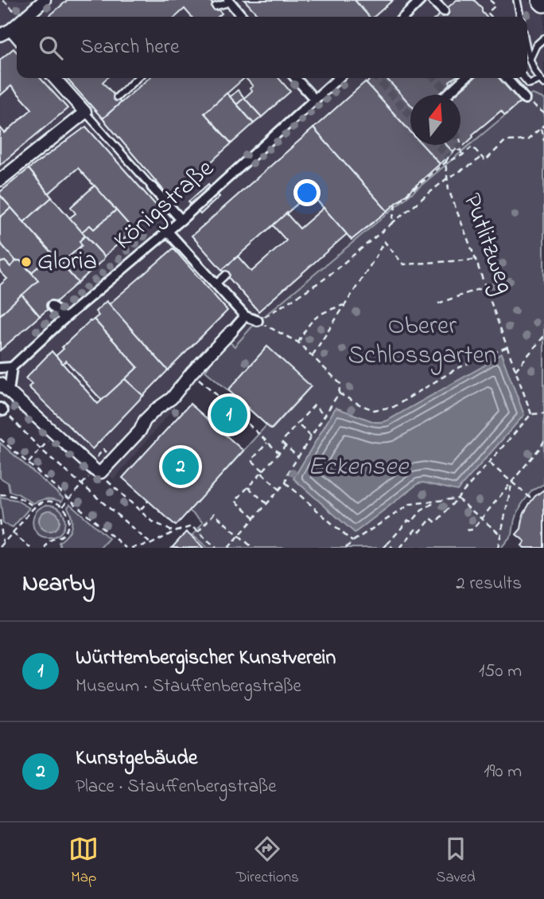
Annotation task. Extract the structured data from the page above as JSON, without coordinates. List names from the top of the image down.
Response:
{
  "streets": {
    "street": ["Königstraße"],
    "path": ["Putlitzweg"]
  },
  "water": ["Eckensee"],
  "parks": ["Oberer Schlossgarten"],
  "places": ["Gloria"],
  "north": "top",
  "page": {
    "search": "Search here",
    "pins": ["1", "2"],
    "heading": ["Nearby", "2 results"],
    "list": [
      {
        "mark": "1",
        "name": "Württembergischer Kunstverein",
        "note": "Museum · Stauffenbergstraße",
        "value": "150 m"
      },
      {
        "mark": "2",
        "name": "Kunstgebäude",
        "note": "Place · Stauffenbergstraße",
        "value": "190 m"
      }
    ],
    "nav": ["Map", "Directions", "Saved"]
  }
}
